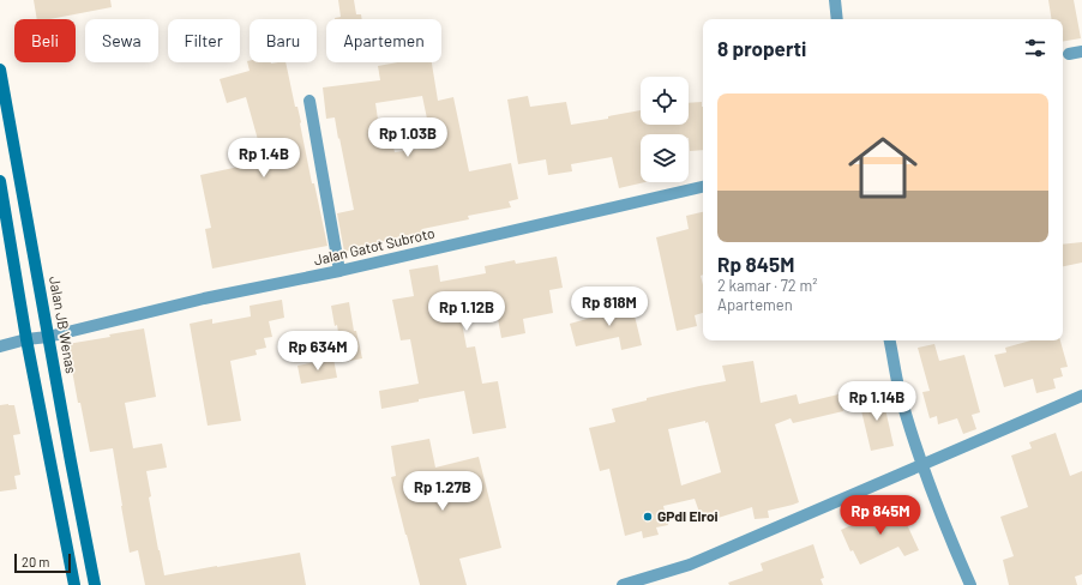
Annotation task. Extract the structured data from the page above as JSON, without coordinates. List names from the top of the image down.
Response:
{
  "streets": {
    "main road": ["Jalan JB Wenas"],
    "street": ["Jalan Gatot Subroto"]
  },
  "crossings": [
    ["Jalan Gatot Subroto", "Jalan JB Wenas"]
  ],
  "places": ["GPdI Elroi"],
  "scale_bar": "20 m",
  "page": {
    "chip": [
      "Beli",
      "Sewa",
      "Filter",
      "Baru",
      "Apartemen"
    ],
    "heading": "8 properti",
    "list": [
      {
        "name": "Rp 845M",
        "note": "2 kamar · 72 m² · Apartemen"
      }
    ],
    "price": [
      "Rp 1.03B",
      "Rp 1.4B",
      "Rp 818M",
      "Rp 1.12B",
      "Rp 634M",
      "Rp 1.14B",
      "Rp 1.27B",
      "Rp 845M"
    ],
    "scale": "20 m"
  }
}
